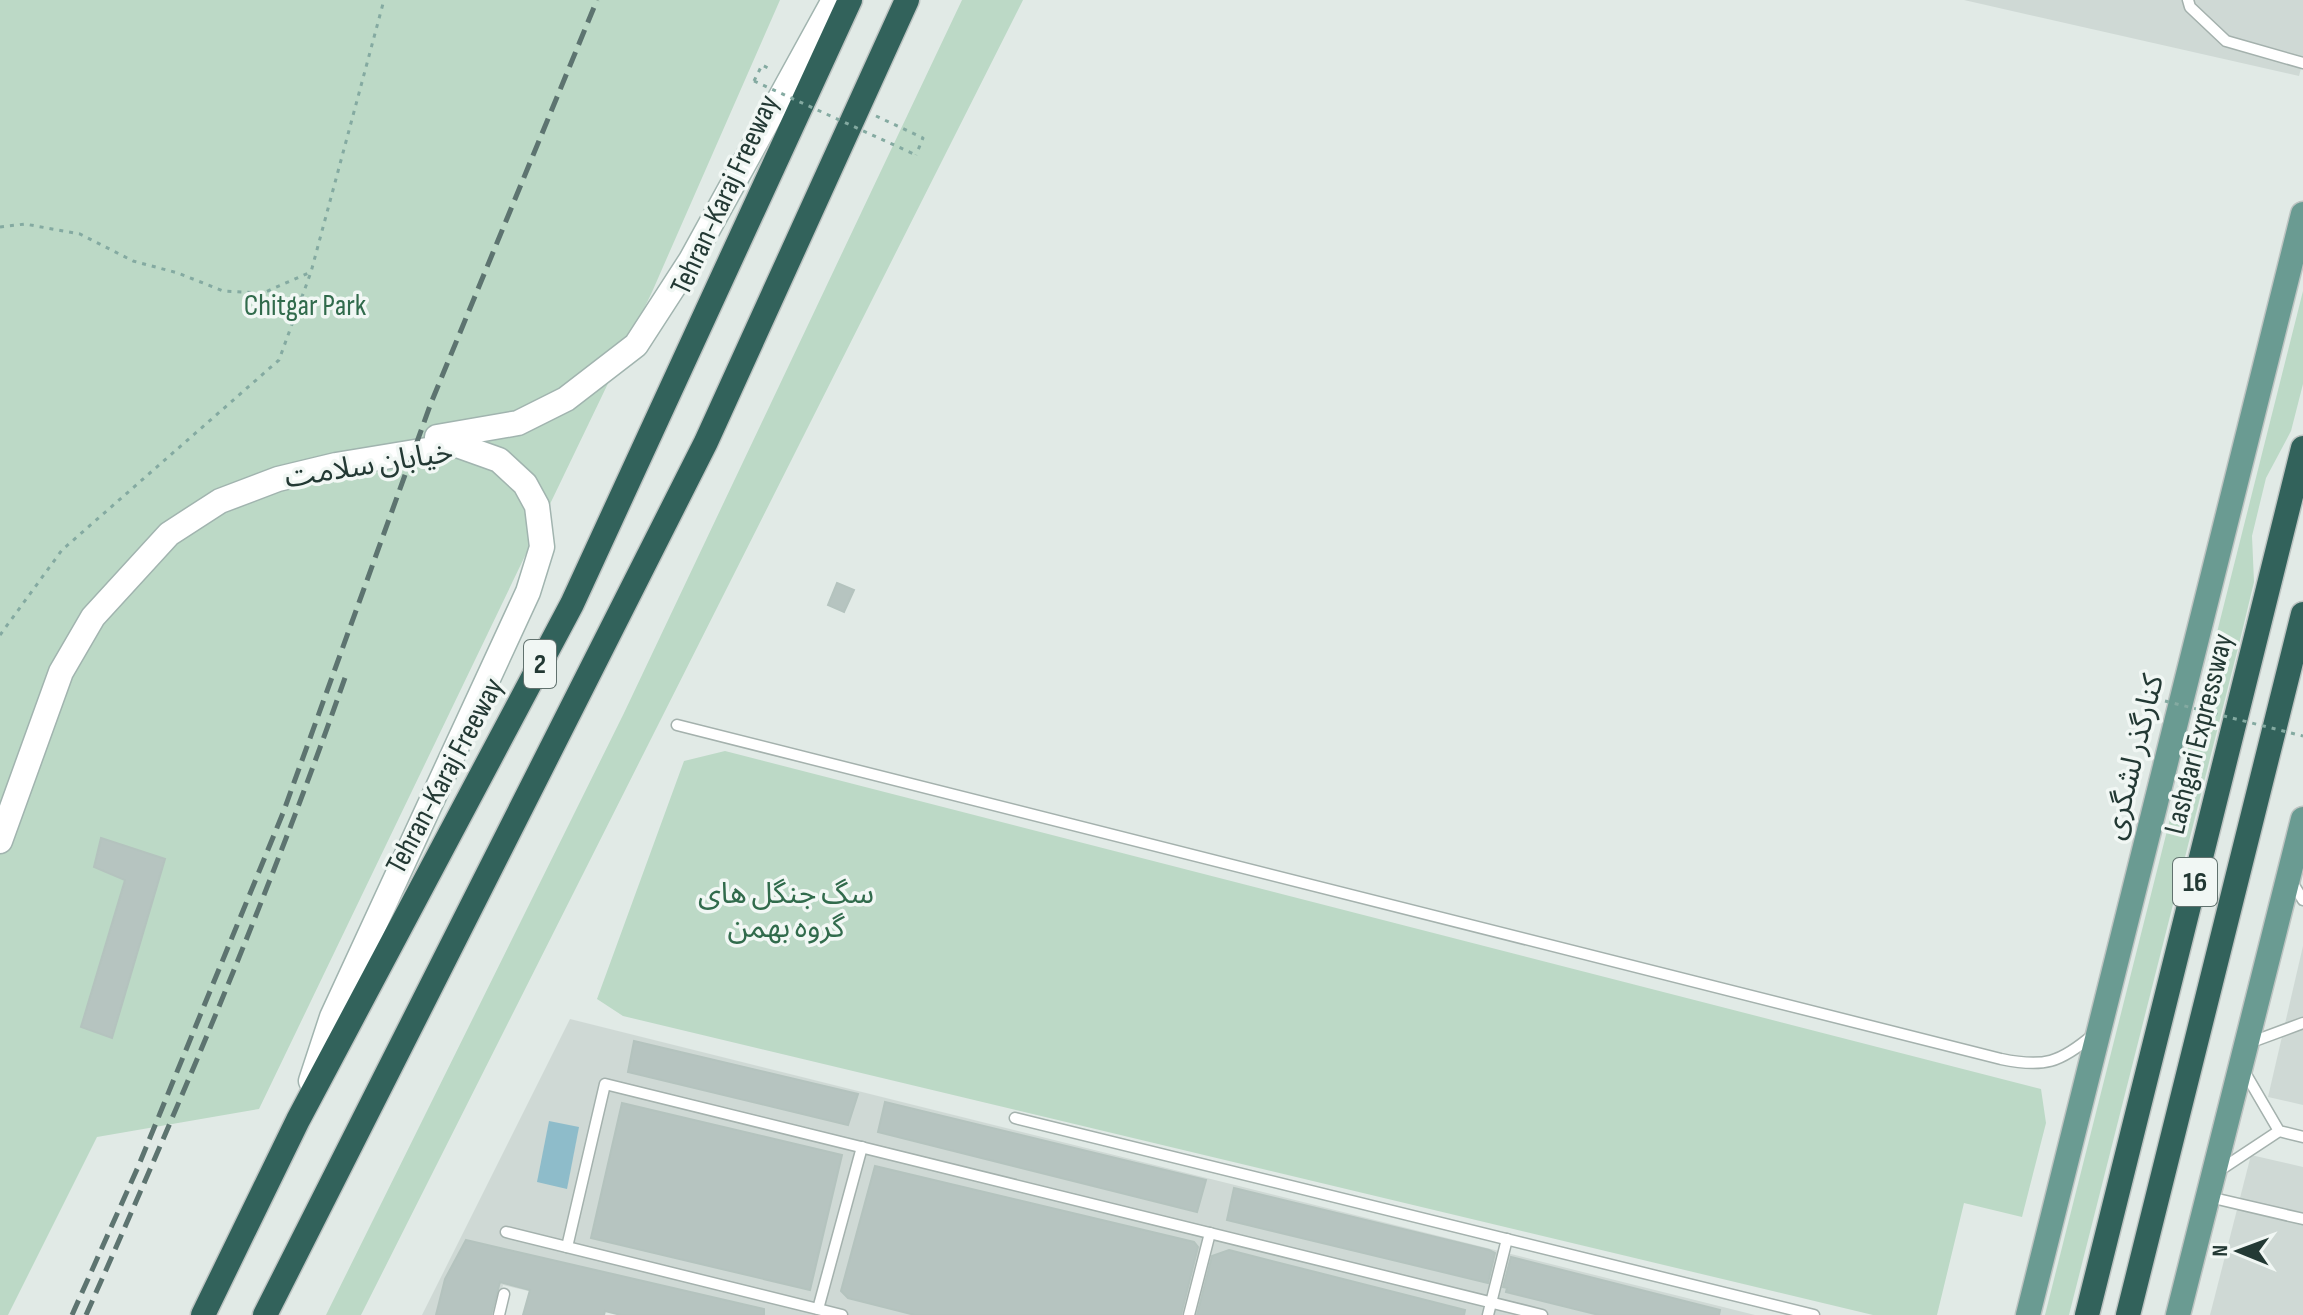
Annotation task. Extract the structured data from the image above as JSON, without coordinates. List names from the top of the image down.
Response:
{
  "streets": {
    "highway": [
      "Tehran-Karaj Freeway",
      "2",
      "Lashgari Expressway",
      "16"
    ],
    "main road": ["خیابان سلامت", "کنارگذر لشگری"]
  },
  "crossings": [
    ["Tehran-Karaj Freeway", "خیابان سلامت"]
  ],
  "parks": ["Chitgar Park", "سگ جنگل های گروه بهمن"],
  "north": "left"
}
